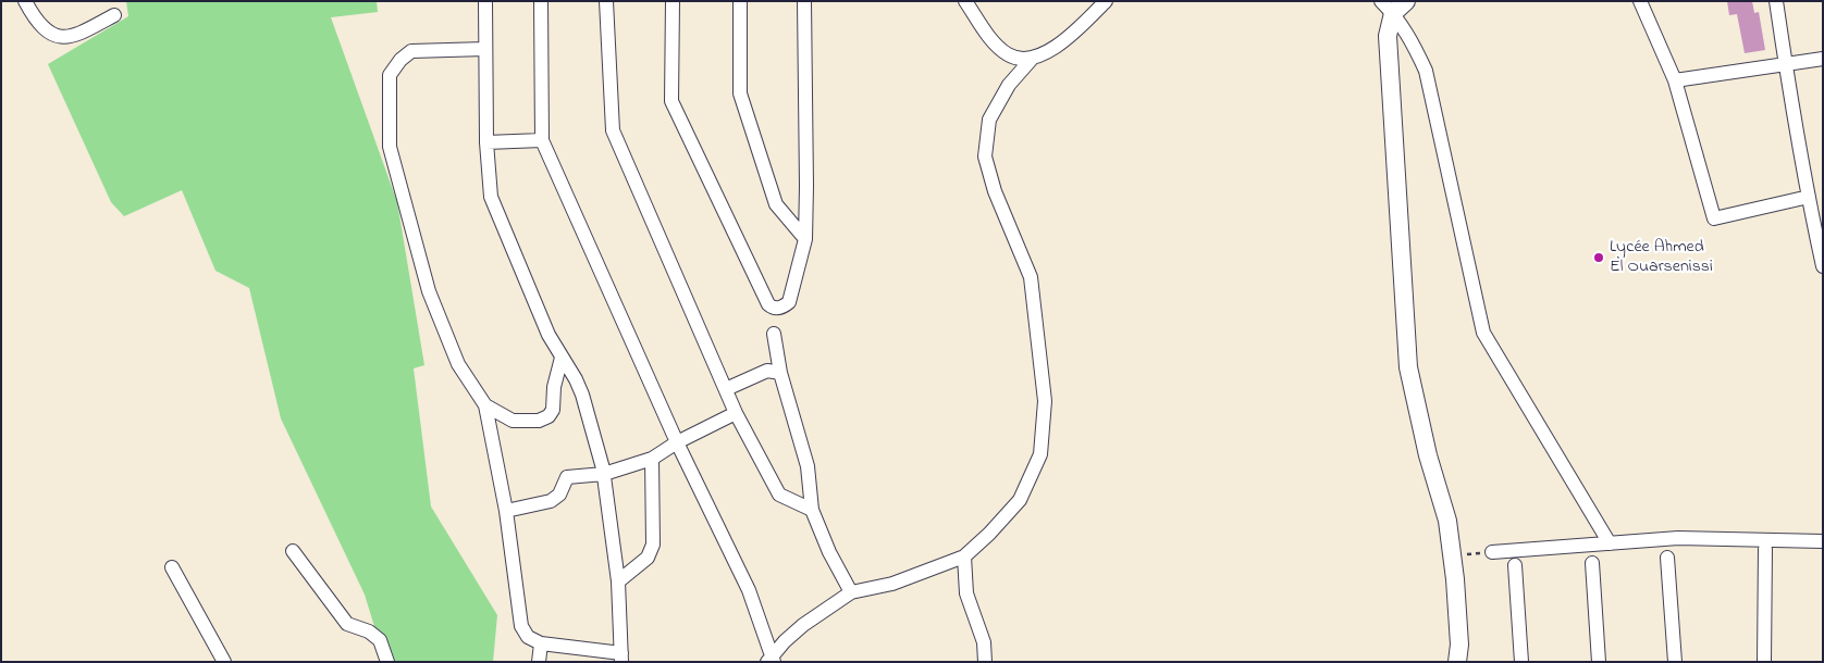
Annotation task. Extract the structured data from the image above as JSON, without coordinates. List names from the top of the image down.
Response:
{
  "places": ["Lycée Ahmed El Ouarsenissi"]
}
